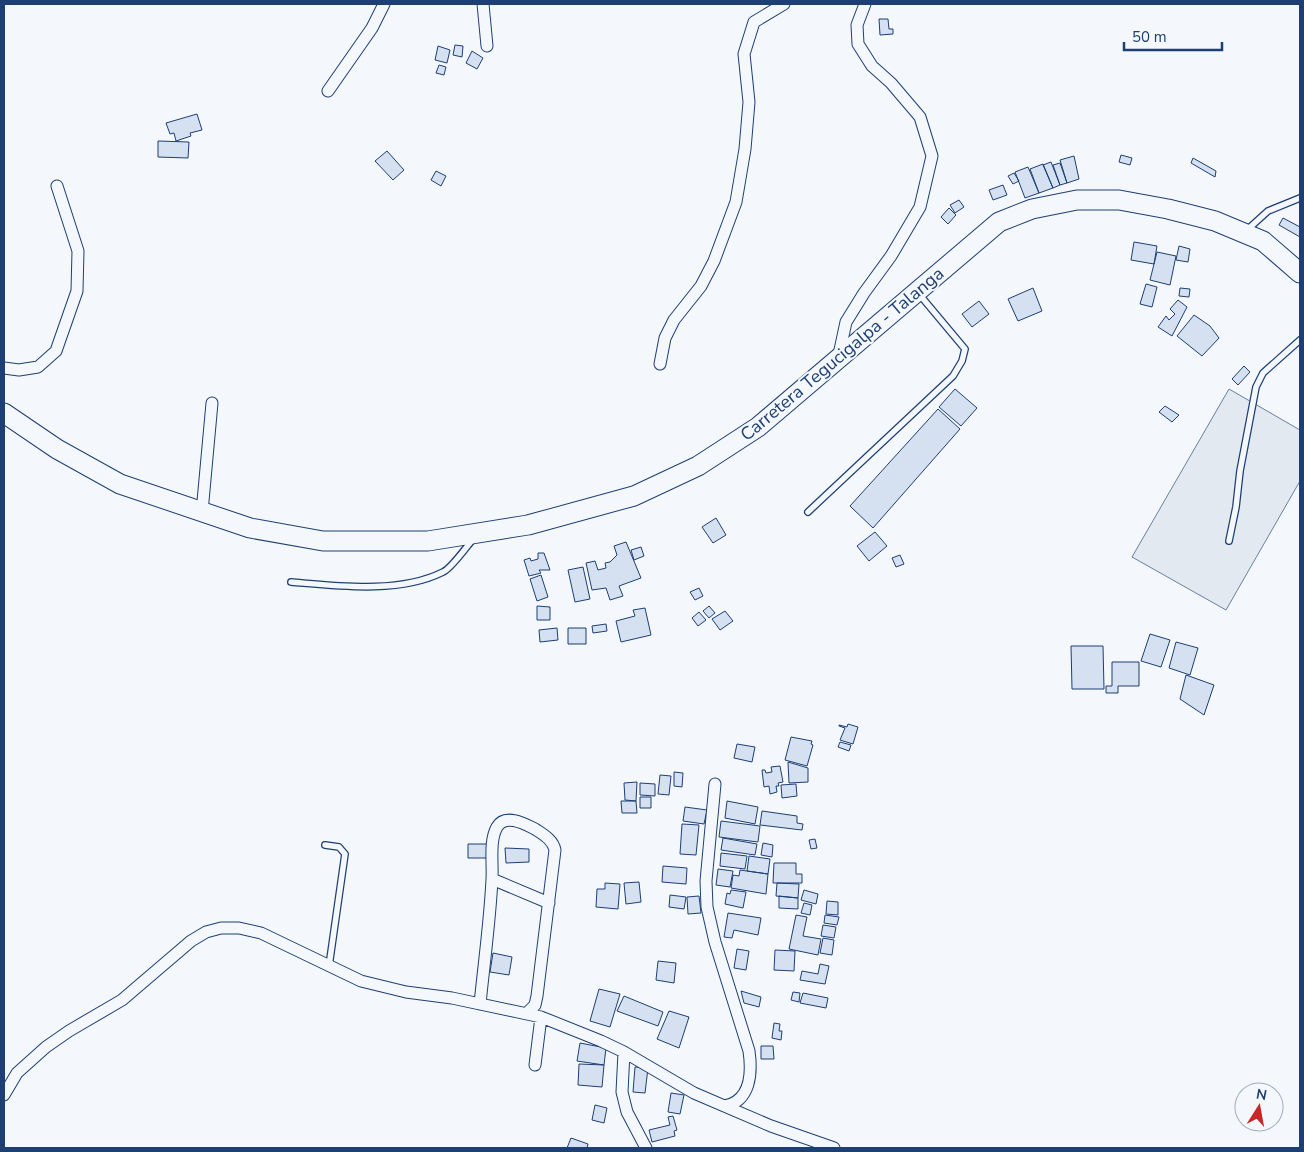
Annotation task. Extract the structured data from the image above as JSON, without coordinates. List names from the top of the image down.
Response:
{
  "streets": {
    "main road": ["Carretera Tegucigalpa - Talanga"]
  },
  "scale_bar": "50 m",
  "north": "top"
}
